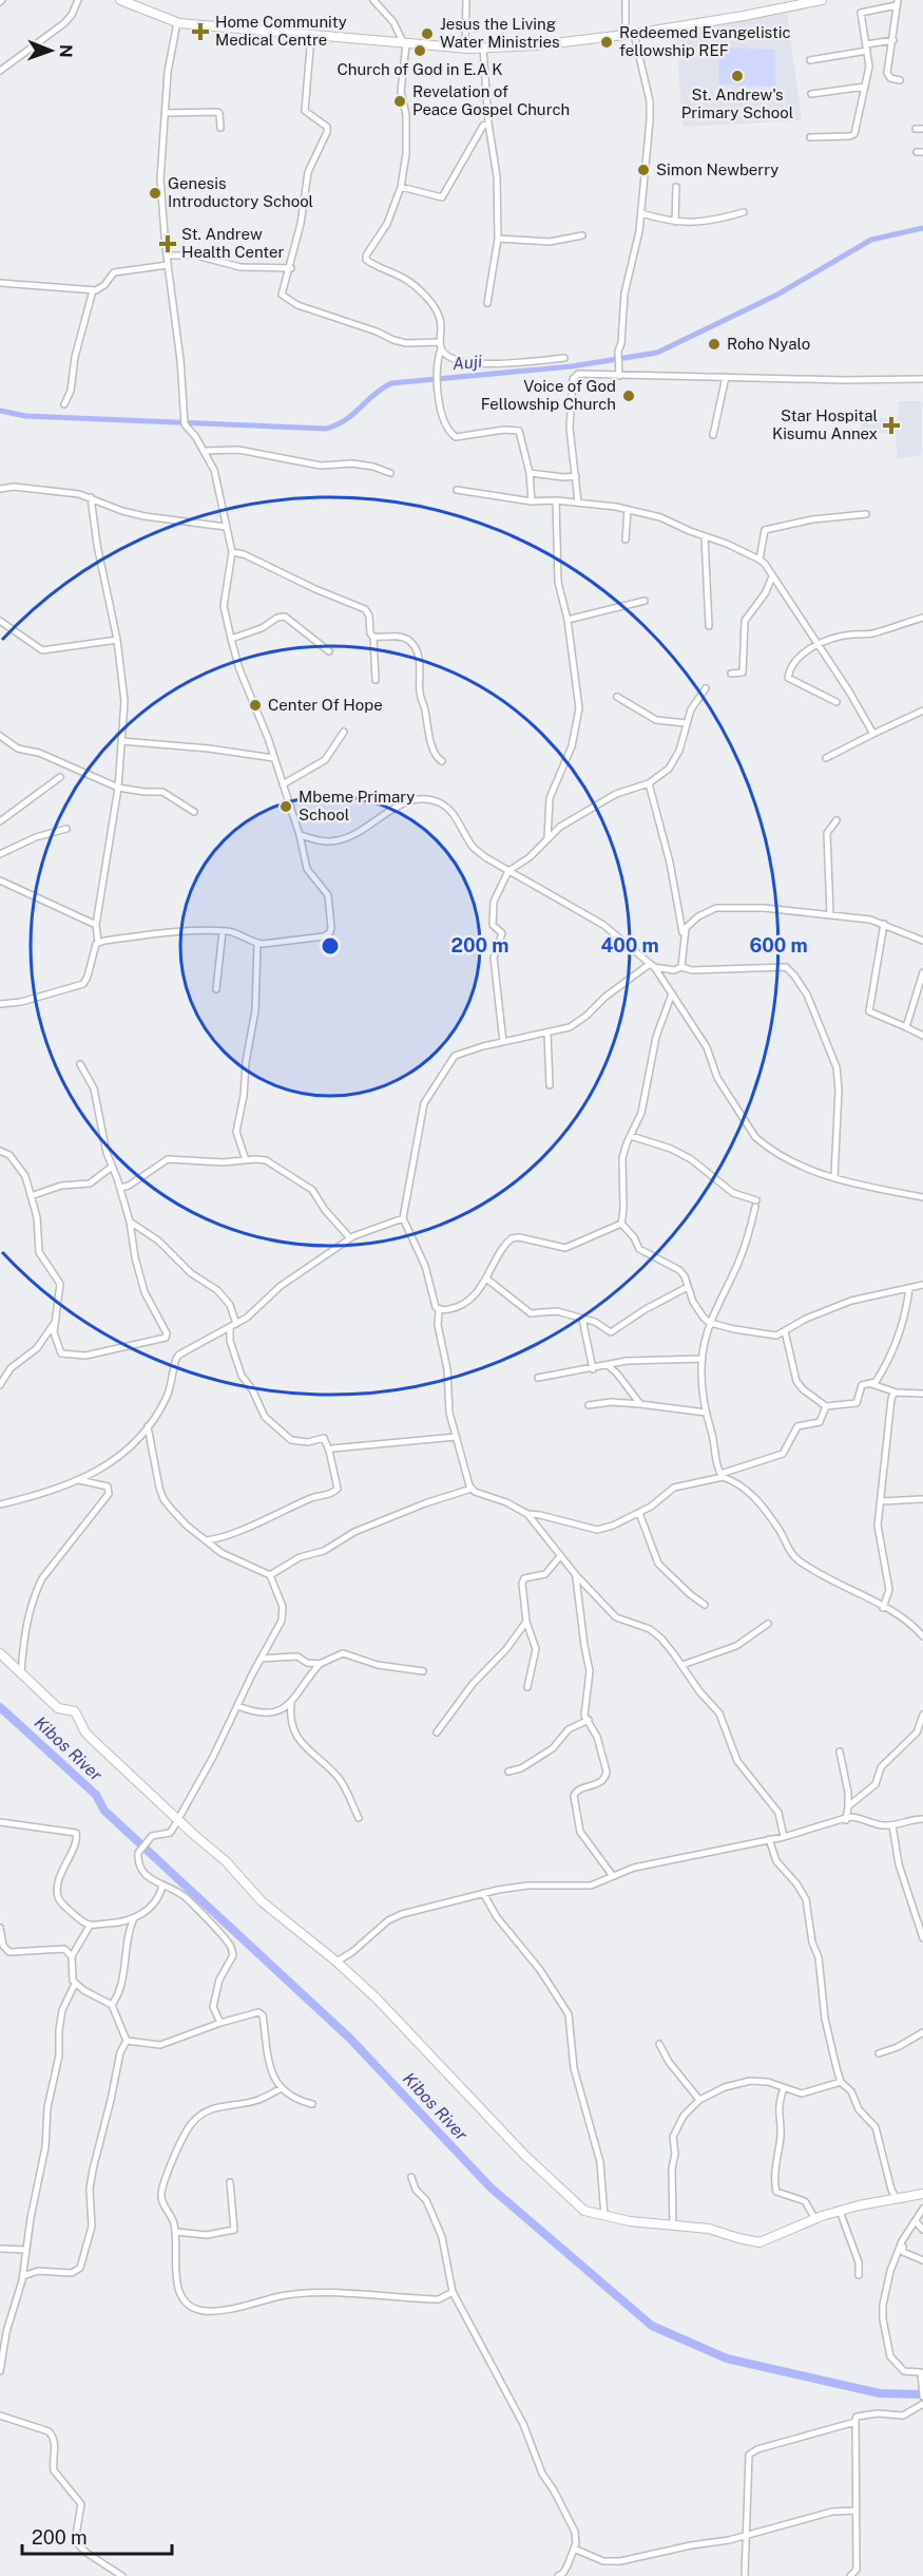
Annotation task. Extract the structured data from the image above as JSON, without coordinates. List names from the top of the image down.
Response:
{
  "water": ["Auji", "Kibos River"],
  "places": {
    "health": ["Home Community Medical Centre", "St. Andrew Health Center", "Star Hospital Kisumu Annex"],
    "other": [
      "Jesus the Living Water Ministries",
      "Redeemed Evangelistic fellowship REF",
      "Church of God in E.A K",
      "St. Andrew's Primary School",
      "Revelation of Peace Gospel Church",
      "Simon Newberry",
      "Genesis Introductory School",
      "Roho Nyalo",
      "Voice of God Fellowship Church",
      "Center Of Hope",
      "Mbeme Primary School"
    ]
  },
  "scale_bar": "200 m",
  "north": "right",
  "rings": ["200 m", "400 m", "600 m"]
}
